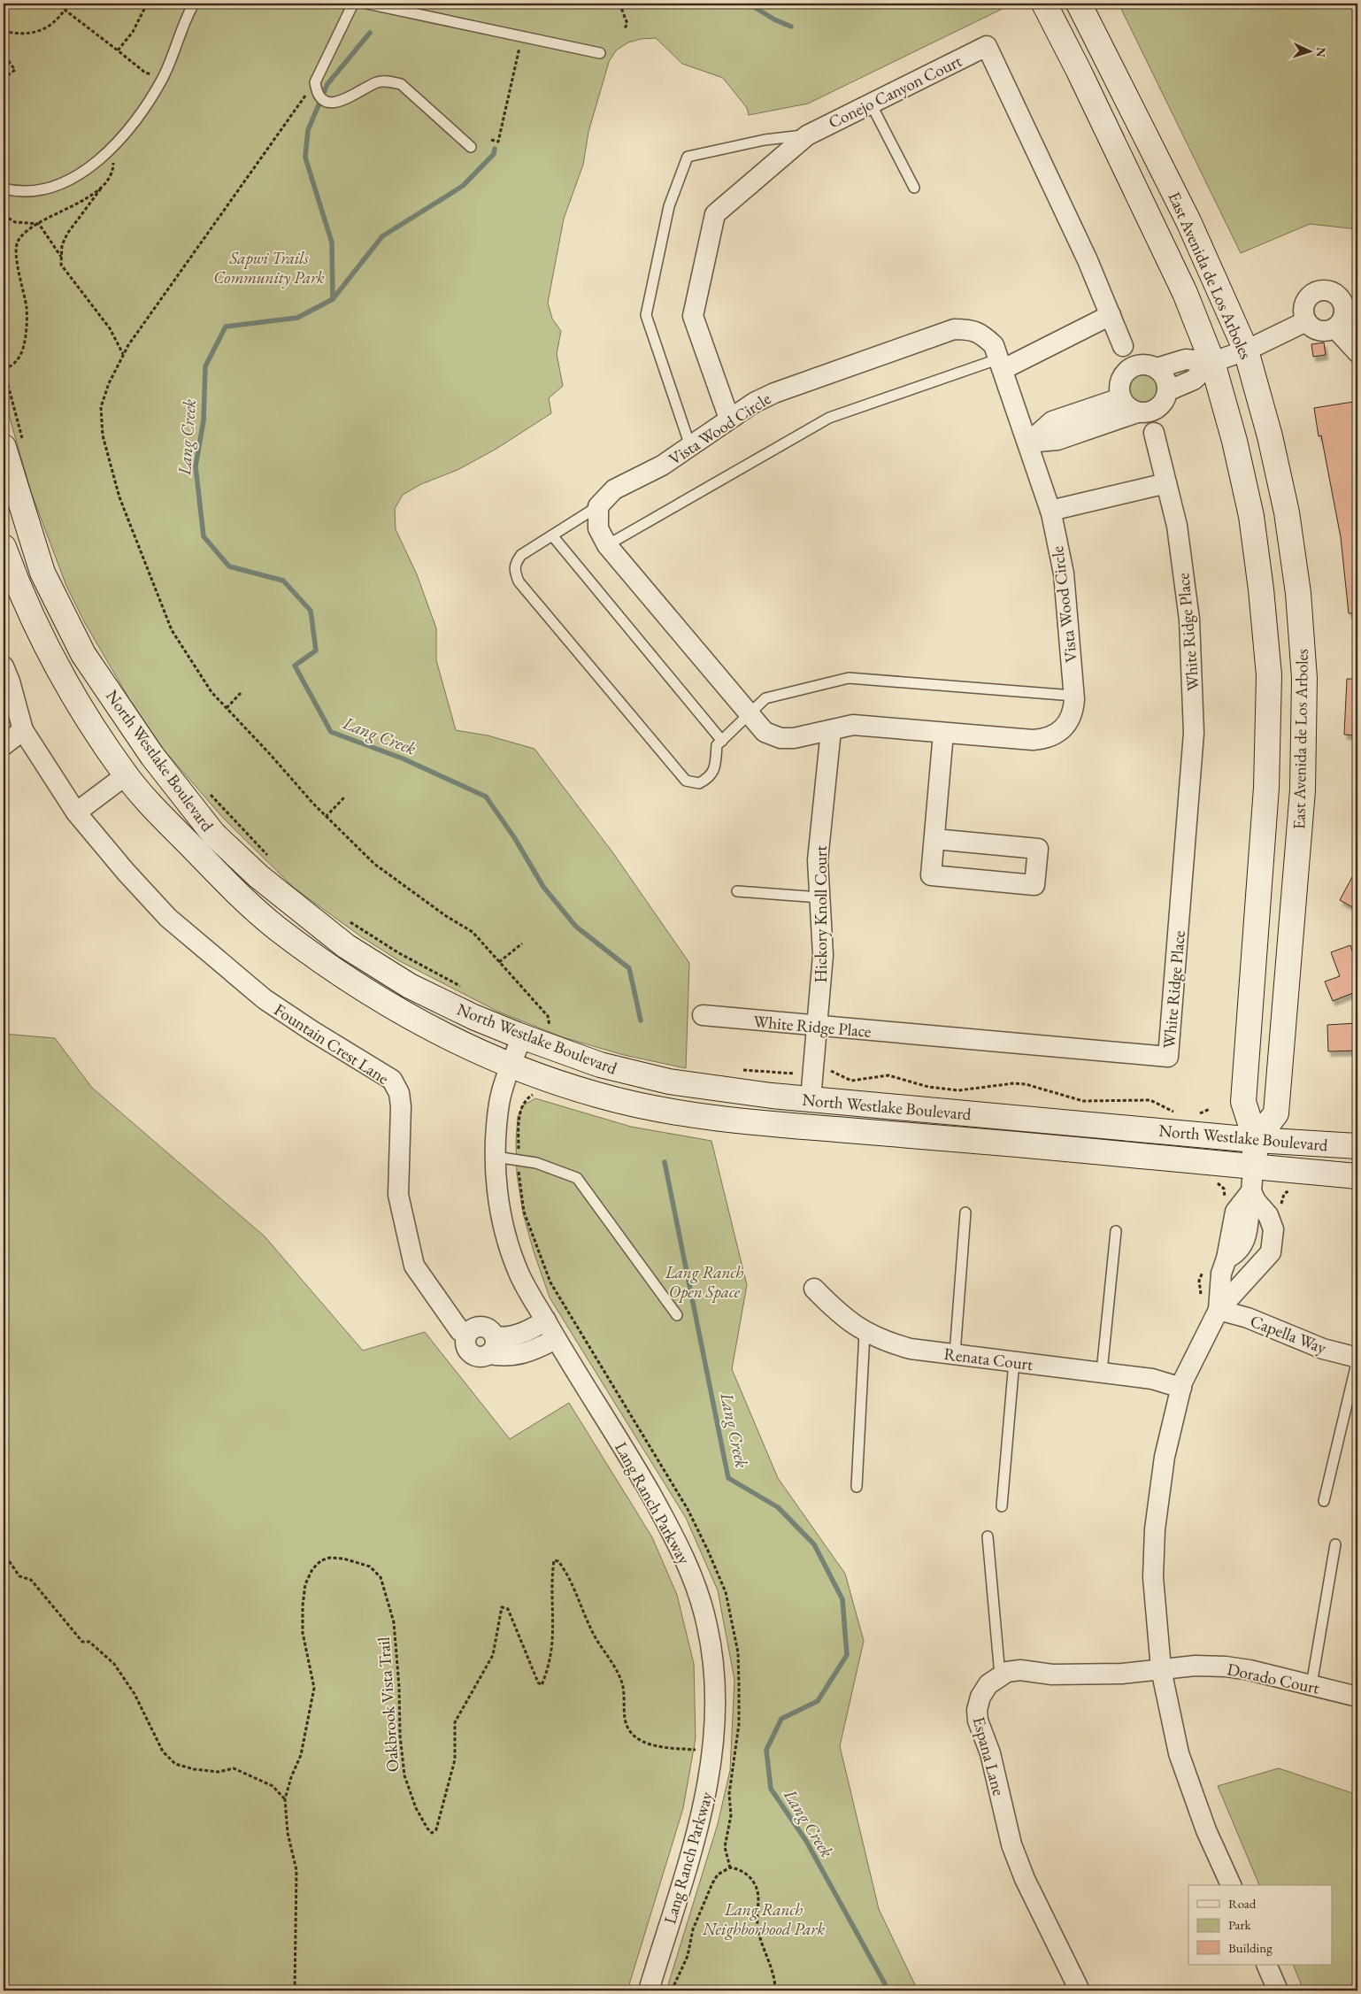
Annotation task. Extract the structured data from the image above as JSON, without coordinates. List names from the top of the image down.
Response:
{
  "streets": {
    "main road": ["East Avenida de Los Arboles", "North Westlake Boulevard"],
    "street": [
      "Conejo Canyon Court",
      "Vista Wood Circle",
      "White Ridge Place",
      "Hickory Knoll Court",
      "Fountain Crest Lane",
      "Capella Way",
      "Renata Court",
      "Lang Ranch Parkway",
      "Dorado Court",
      "Espana Lane"
    ],
    "path": ["Oakbrook Vista Trail"]
  },
  "crossings": [
    ["Conejo Canyon Court", "Vista Wood Circle"],
    ["East Avenida de Los Arboles", "North Westlake Boulevard"],
    ["Vista Wood Circle", "Hickory Knoll Court"],
    ["White Ridge Place", "Hickory Knoll Court"],
    ["North Westlake Boulevard", "Hickory Knoll Court"],
    ["North Westlake Boulevard", "Lang Ranch Parkway"],
    ["Fountain Crest Lane", "Lang Ranch Parkway"],
    ["Lang Ranch Parkway", "Oakbrook Vista Trail"]
  ],
  "water": ["Lang Creek"],
  "parks": ["Sapwi Trails Community Park", "Lang Ranch Open Space", "Lang Ranch Neighborhood Park"],
  "legend": ["Road", "Park", "Building"],
  "north": "right"
}
